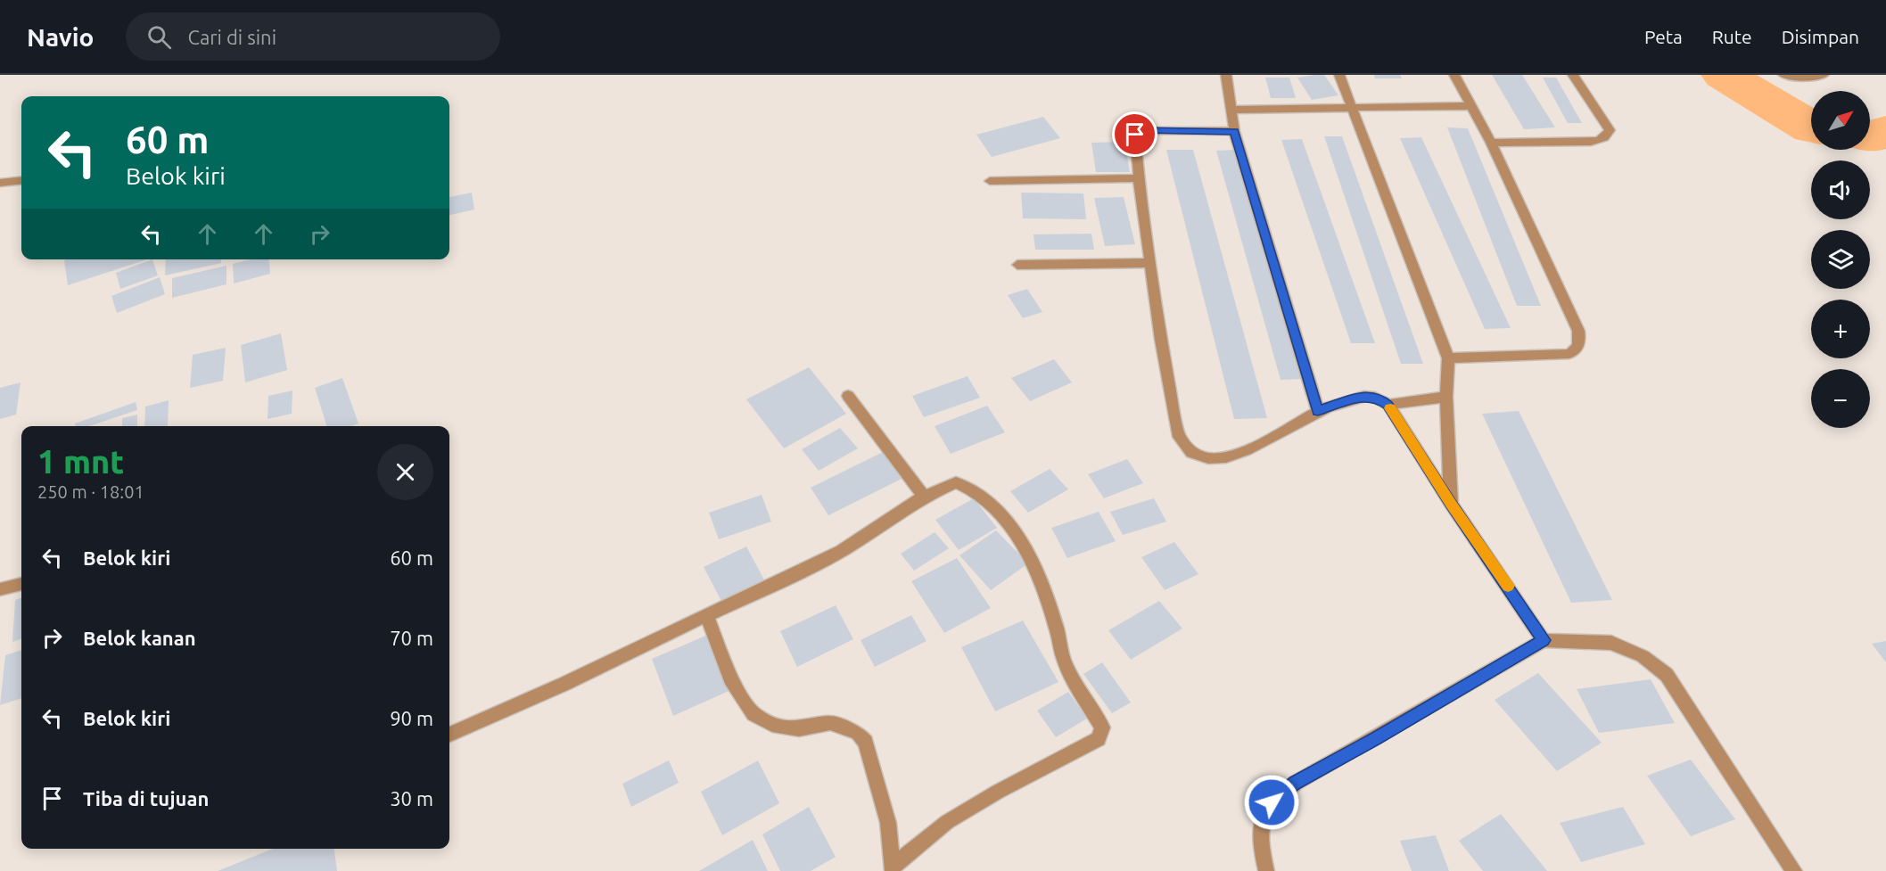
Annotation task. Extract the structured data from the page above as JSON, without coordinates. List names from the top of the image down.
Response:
{
  "north": "top right",
  "page": {
    "header": "Navio",
    "search": "Cari di sini",
    "nav": ["Peta", "Rute", "Disimpan"],
    "map_buttons": ["+", "−"],
    "turn": ["60 m", "Belok kiri"],
    "heading": ["1 mnt", "250 m · 18:01"],
    "list": [
      {
        "name": "Belok kiri",
        "value": "60 m"
      },
      {
        "name": "Belok kanan",
        "value": "70 m"
      },
      {
        "name": "Belok kiri",
        "value": "90 m"
      },
      {
        "name": "Tiba di tujuan",
        "value": "30 m"
      }
    ]
  }
}
